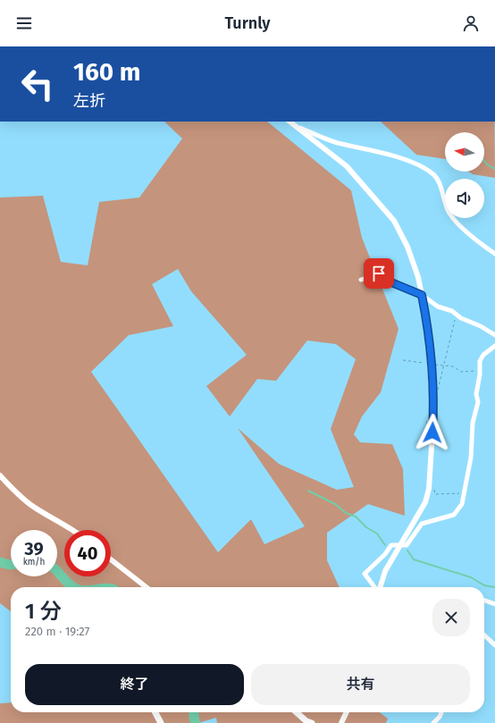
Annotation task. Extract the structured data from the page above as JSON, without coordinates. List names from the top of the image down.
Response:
{
  "north": "left",
  "page": {
    "header": "Turnly",
    "turn": ["160 m", "左折"],
    "speed": "39 km/h",
    "limit": "40",
    "heading": ["1 分", "220 m · 19:27"],
    "buttons": ["終了", "共有"]
  }
}
